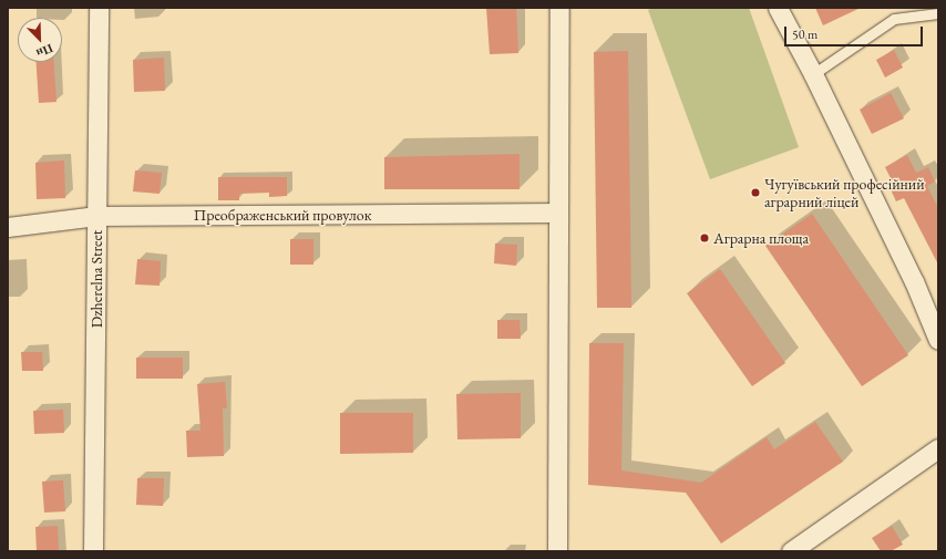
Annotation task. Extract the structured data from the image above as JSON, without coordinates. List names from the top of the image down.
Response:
{
  "streets": {
    "street": ["Преображенський провулок", "Dzherelna Street"]
  },
  "crossings": [
    ["Преображенський провулок", "Dzherelna Street"]
  ],
  "places": ["Чугуївський професійний аграрний ліцей", "Аграрна площа"],
  "scale_bar": "50 m",
  "north": "bottom right"
}
